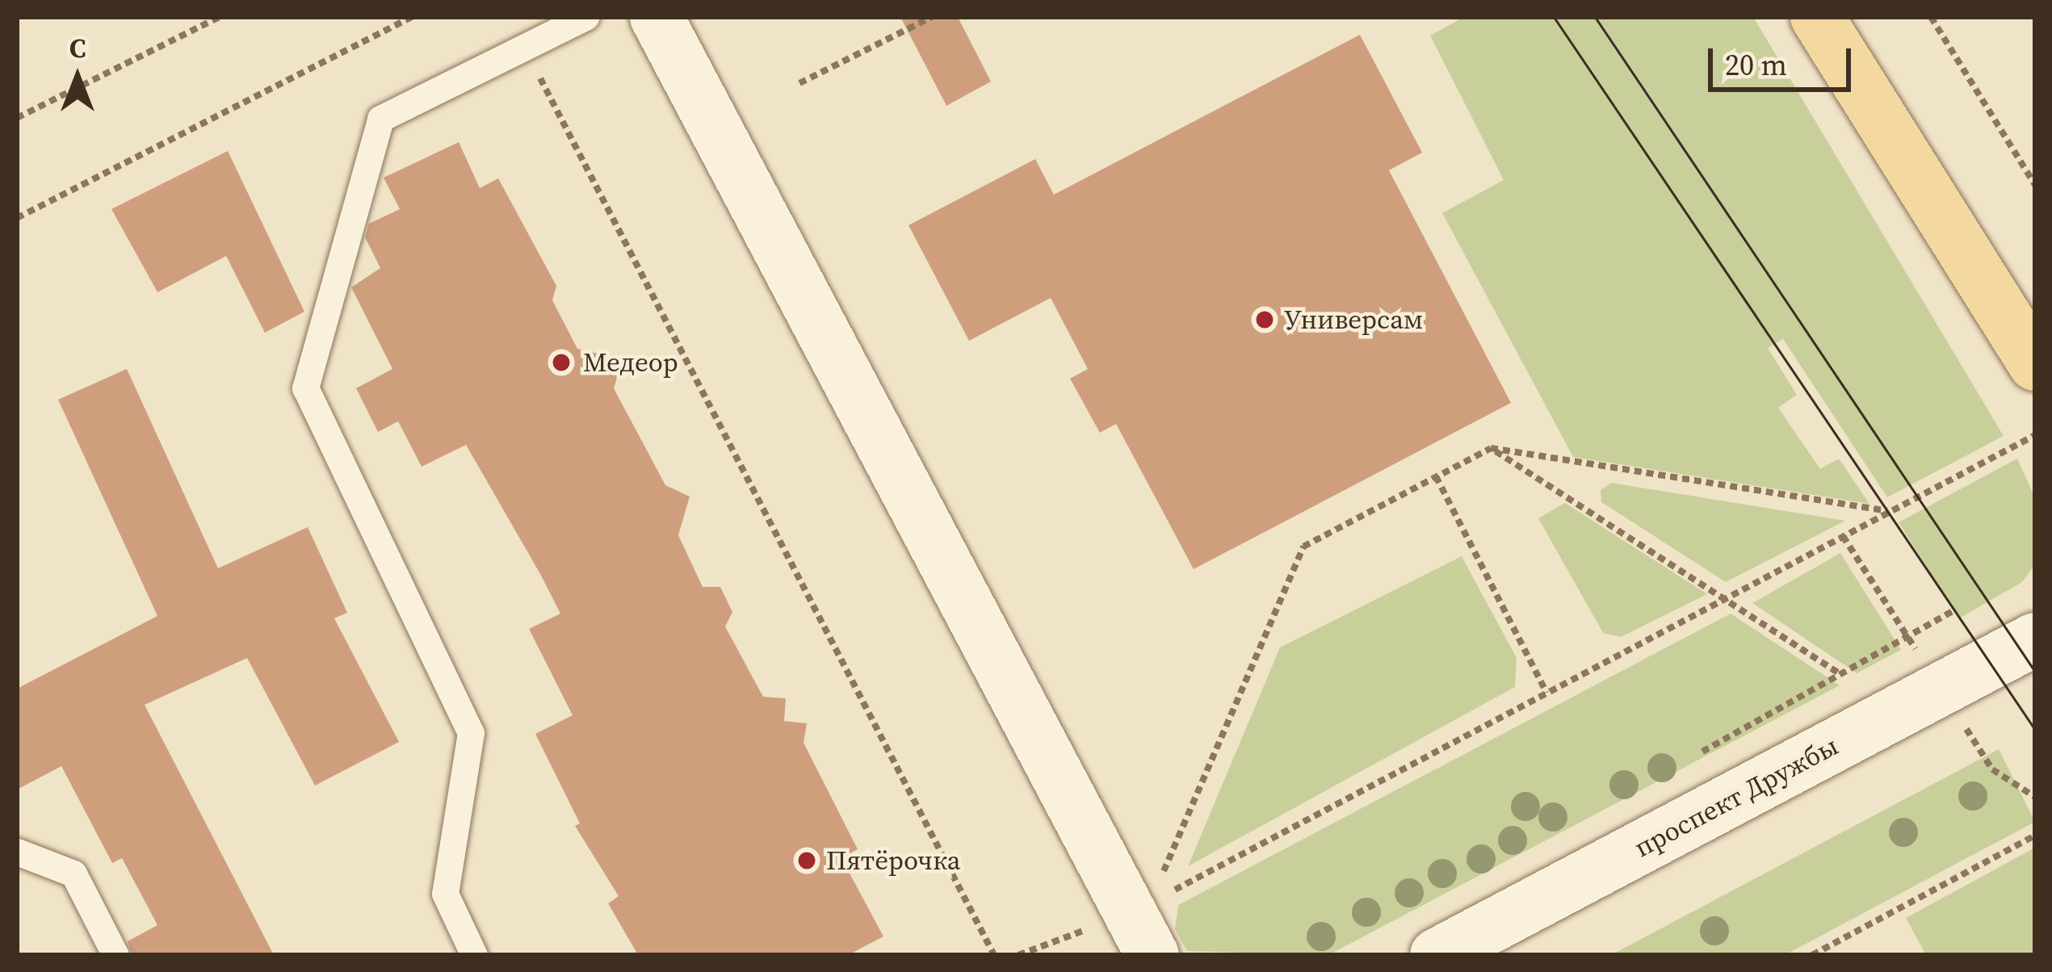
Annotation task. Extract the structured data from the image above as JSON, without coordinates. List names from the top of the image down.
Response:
{
  "streets": {
    "street": ["проспект Дружбы"]
  },
  "places": ["Универсам", "Медеор", "Пятёрочка"],
  "scale_bar": "20 m",
  "north": "top"
}
